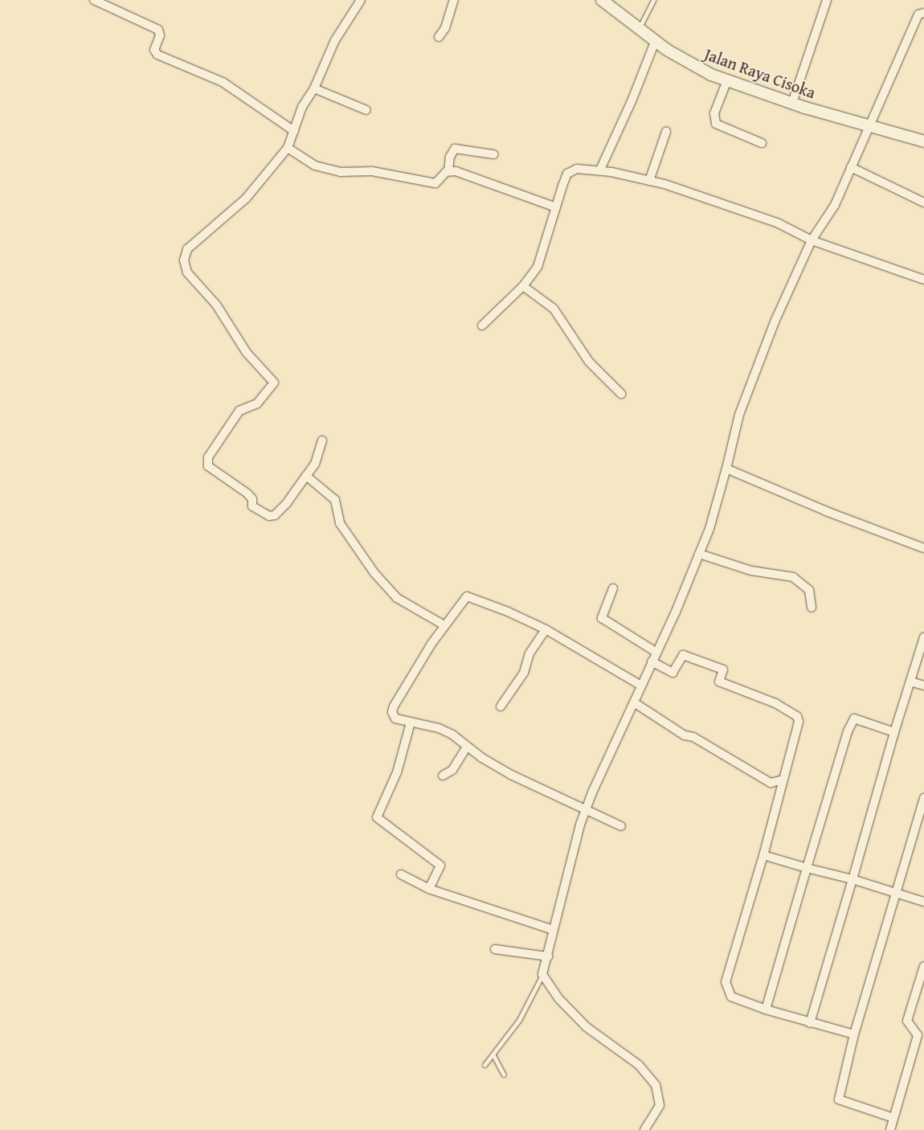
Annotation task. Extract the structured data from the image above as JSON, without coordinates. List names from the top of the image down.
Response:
{
  "streets": {
    "street": ["Jalan Raya Cisoka"]
  }
}
